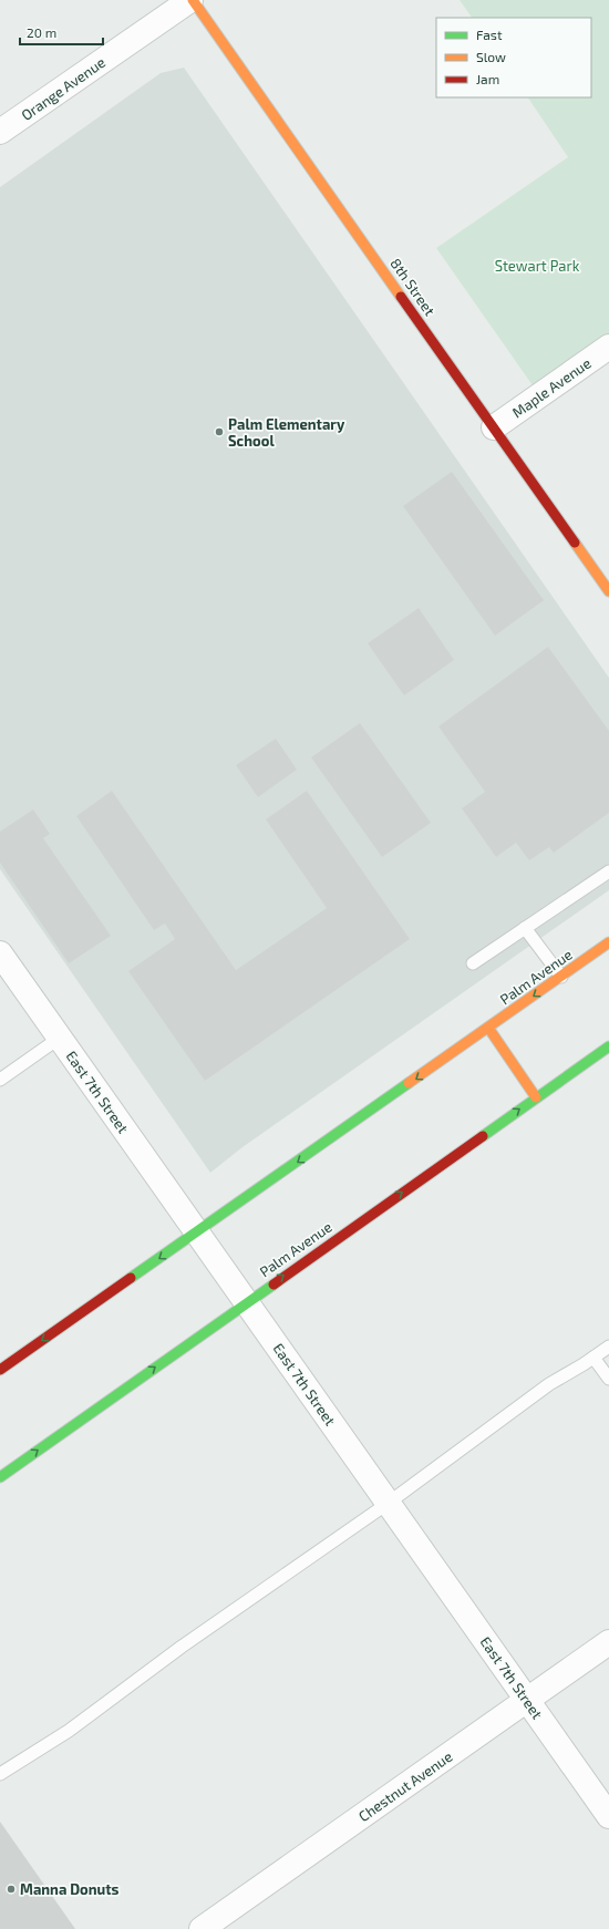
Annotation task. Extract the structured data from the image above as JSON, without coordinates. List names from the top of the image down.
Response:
{
  "streets": {
    "street": [
      "Orange Avenue",
      "8th Street",
      "Maple Avenue",
      "Palm Avenue",
      "East 7th Street",
      "Chestnut Avenue"
    ]
  },
  "crossings": [
    ["Orange Avenue", "8th Street"],
    ["8th Street", "Maple Avenue"],
    ["Palm Avenue", "East 7th Street"],
    ["East 7th Street", "Chestnut Avenue"]
  ],
  "parks": ["Stewart Park"],
  "places": ["Palm Elementary School", "Manna Donuts"],
  "legend": ["Fast", "Slow", "Jam"],
  "scale_bar": "20 m"
}
